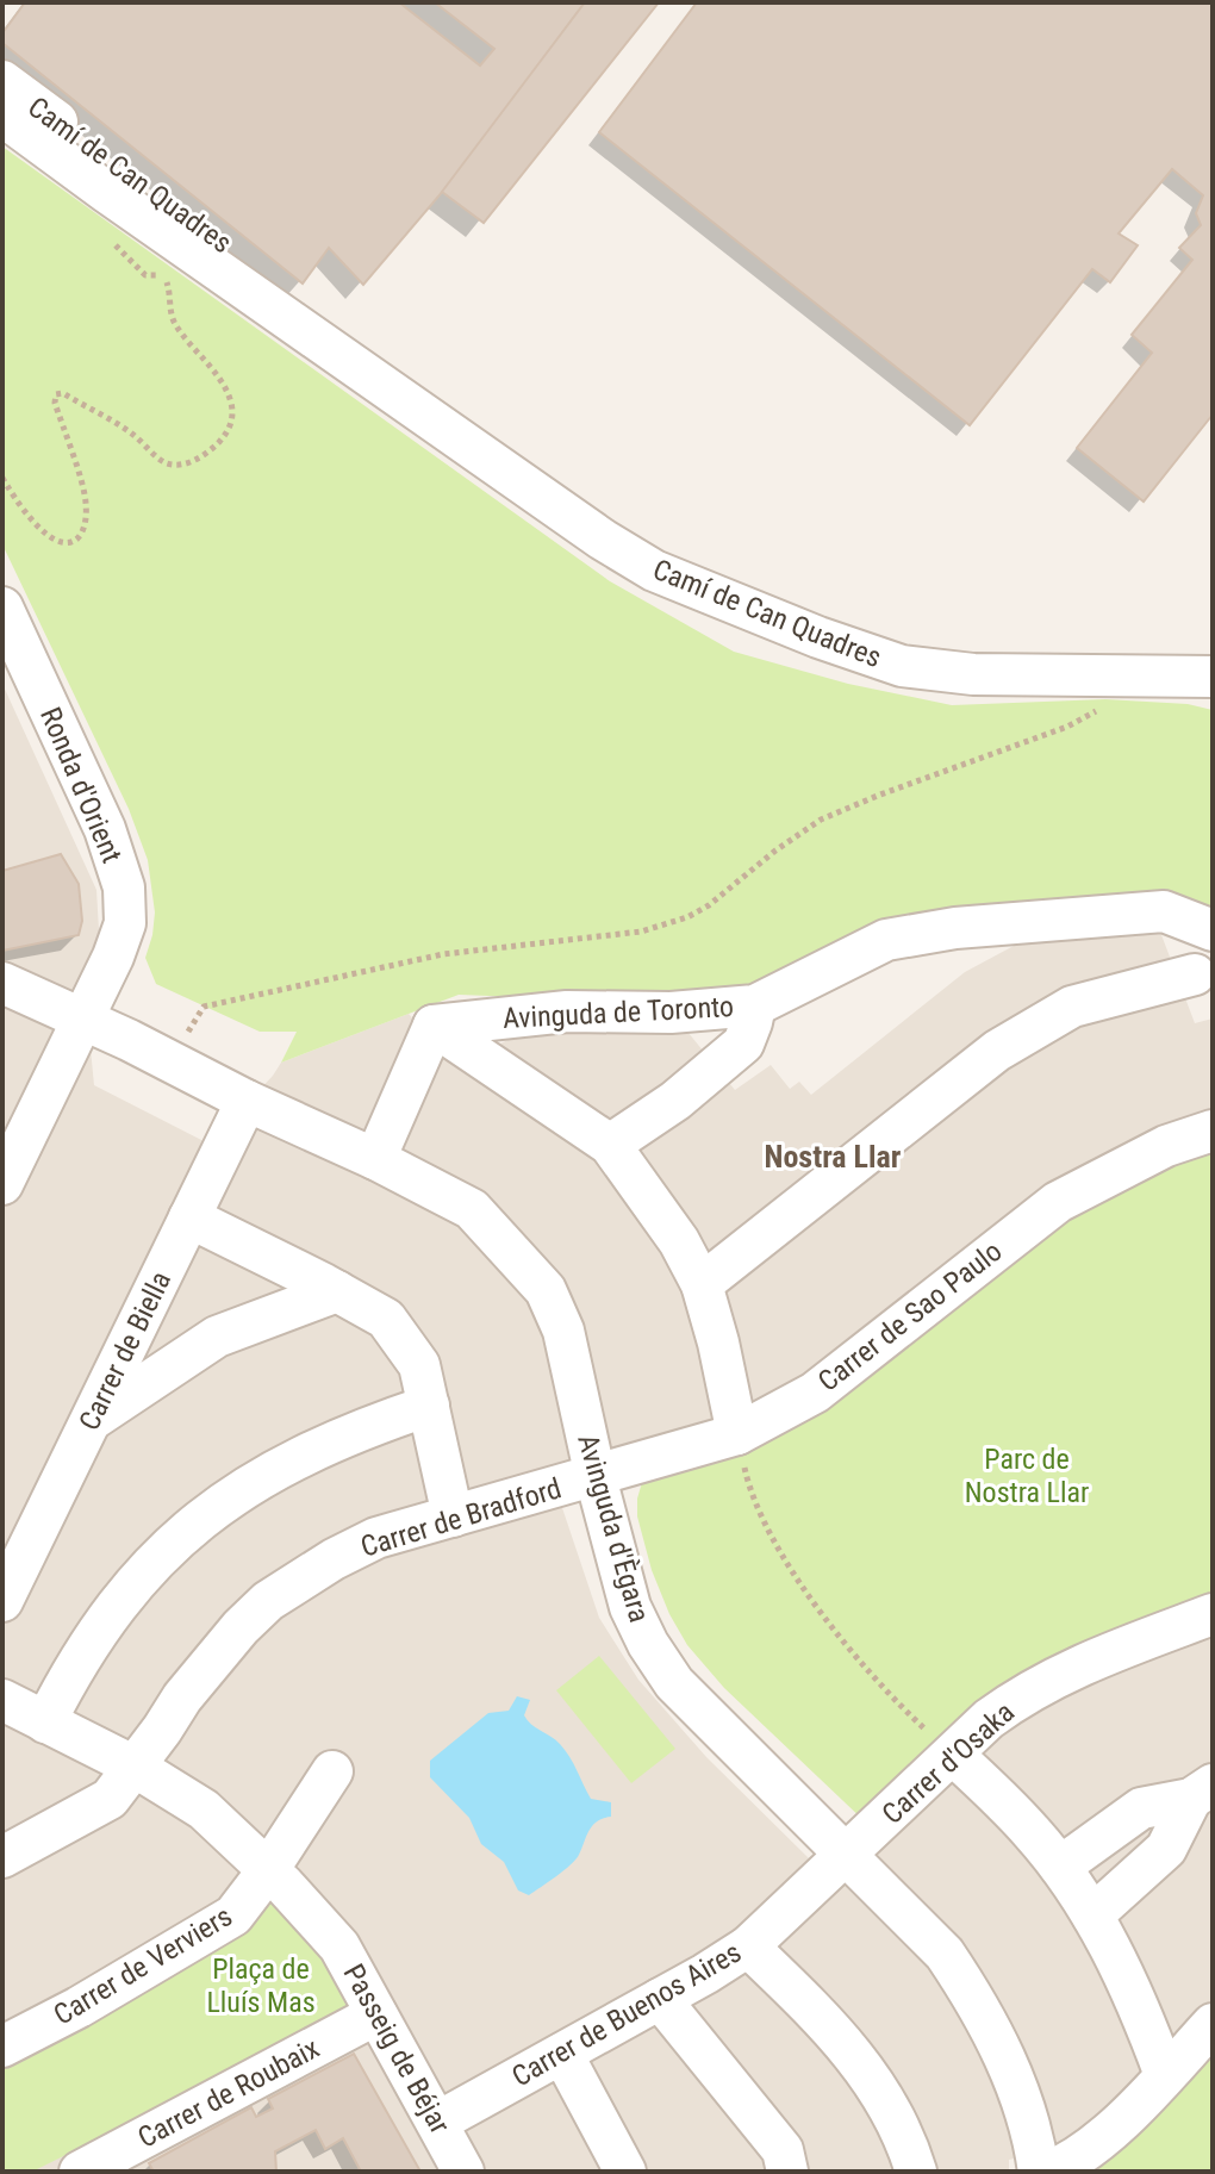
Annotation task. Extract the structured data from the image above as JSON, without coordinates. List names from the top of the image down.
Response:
{
  "streets": {
    "street": [
      "Camí de Can Quadres",
      "Ronda d'Orient",
      "Avinguda de Toronto",
      "Carrer de Sao Paulo",
      "Carrer de Biella",
      "Carrer de Bradford",
      "Avinguda d'Ègara",
      "Carrer d'Osaka",
      "Carrer de Verviers",
      "Carrer de Buenos Aires",
      "Passeig de Béjar",
      "Carrer de Roubaix"
    ]
  },
  "crossings": [
    ["Ronda d'Orient", "Avinguda d'Ègara"],
    ["Carrer de Sao Paulo", "Carrer de Bradford"],
    ["Carrer de Sao Paulo", "Avinguda d'Ègara"],
    ["Carrer de Biella", "Avinguda d'Ègara"],
    ["Carrer de Bradford", "Avinguda d'Ègara"],
    ["Carrer de Bradford", "Passeig de Béjar"],
    ["Avinguda d'Ègara", "Carrer d'Osaka"],
    ["Avinguda d'Ègara", "Carrer de Buenos Aires"],
    ["Carrer d'Osaka", "Carrer de Buenos Aires"],
    ["Carrer de Verviers", "Passeig de Béjar"],
    ["Carrer de Buenos Aires", "Passeig de Béjar"],
    ["Passeig de Béjar", "Carrer de Roubaix"]
  ],
  "districts": ["Nostra Llar"],
  "parks": ["Parc de Nostra Llar", "Plaça de Lluís Mas"]
}
